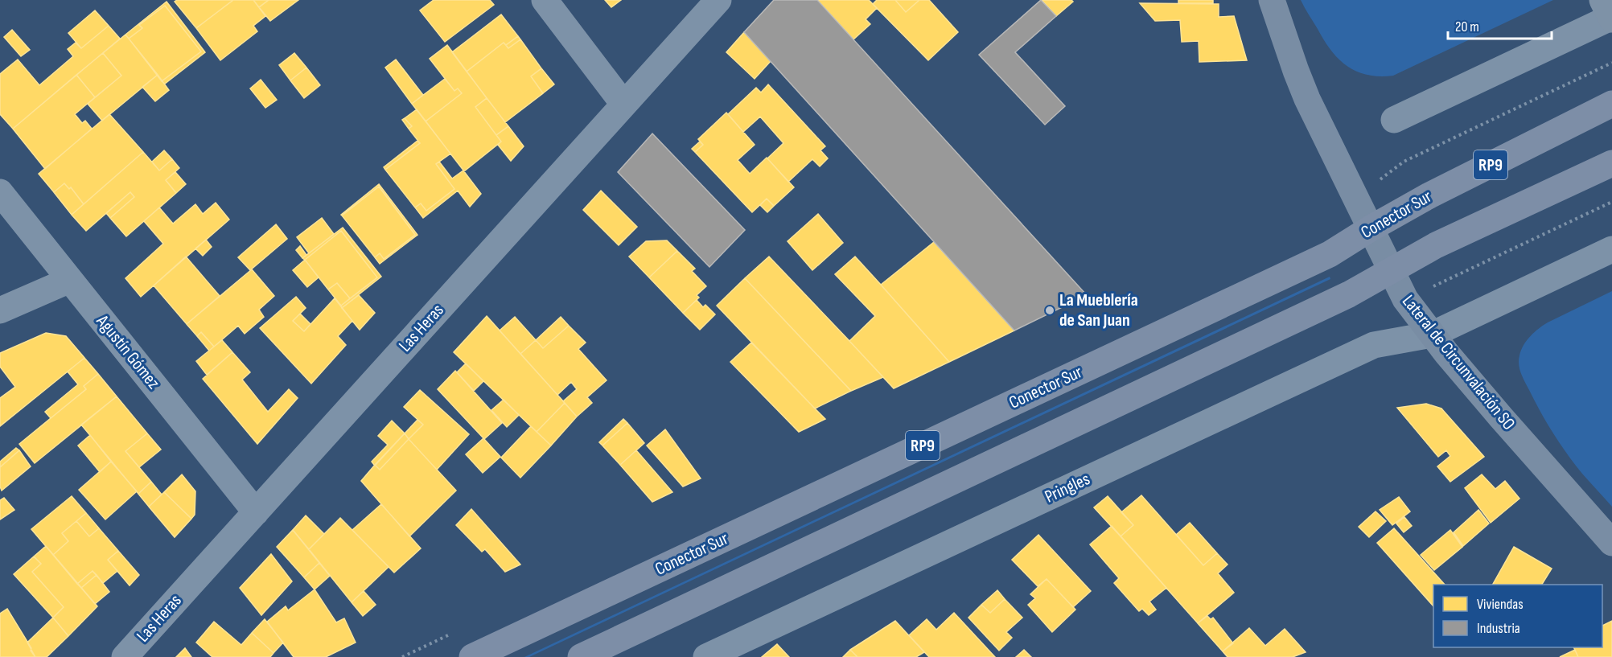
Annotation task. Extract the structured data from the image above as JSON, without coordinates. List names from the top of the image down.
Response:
{
  "streets": {
    "main road": ["RP9", "Conector Sur"],
    "street": [
      "Las Heras",
      "Agustín Gómez",
      "Lateral de Circunvalación SO",
      "Pringles"
    ]
  },
  "crossings": [
    ["RP9", "Lateral de Circunvalación SO"],
    ["Conector Sur", "Lateral de Circunvalación SO"],
    ["Las Heras", "Agustín Gómez"],
    ["Lateral de Circunvalación SO", "Pringles"]
  ],
  "places": ["La Mueblería de San Juan"],
  "legend": ["Viviendas", "Industria"],
  "scale_bar": "20 m"
}
